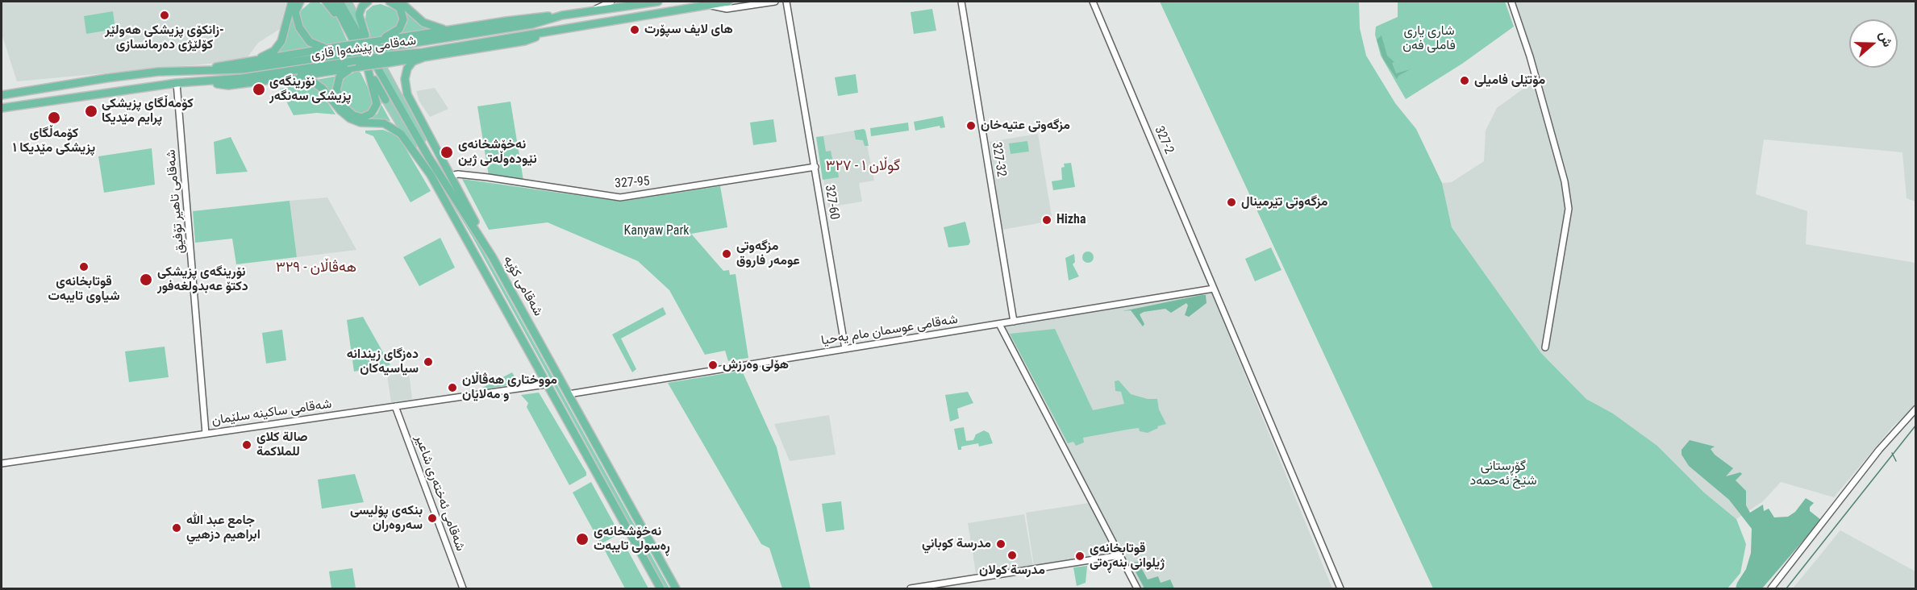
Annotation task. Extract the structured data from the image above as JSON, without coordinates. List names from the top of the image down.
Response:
{
  "streets": {
    "highway": ["شەقامی پێشەوا قازی", "شەقامی کۆیە"],
    "street": [
      "327-2",
      "327-32",
      "327-95",
      "شەقامی تاهیر تۆفیق",
      "327-60",
      "شەقامی عوسمان مام یەحیا",
      "شەقامی ساکینە سلێمان",
      "شەقامی ئەختەری شاعیر"
    ]
  },
  "crossings": [
    ["شەقامی پێشەوا قازی", "شەقامی تاهیر تۆفیق"],
    ["327-2", "شەقامی عوسمان مام یەحیا"],
    ["327-32", "شەقامی عوسمان مام یەحیا"],
    ["327-95", "327-60"],
    ["شەقامی تاهیر تۆفیق", "شەقامی ساکینە سلێمان"],
    ["327-60", "شەقامی عوسمان مام یەحیا"],
    ["شەقامی کۆیە", "شەقامی عوسمان مام یەحیا"],
    ["شەقامی کۆیە", "شەقامی ساکینە سلێمان"],
    ["شەقامی ساکینە سلێمان", "شەقامی ئەختەری شاعیر"]
  ],
  "districts": ["گوڵان ١ - ٣٢٧", "هەڤاڵان - ٣٢٩"],
  "parks": ["شاری یاری فاملی فەن", "Kanyaw Park", "گۆڕستانی شێخ ئەحمەد"],
  "places": [
    "زانکۆی پزیشکی هەولێر- کۆلێژی دەرمانسازی",
    "های لایف سپۆرت",
    "مۆتێلی فامیلی",
    "نۆرینگەی پزیشکی سەنگەر",
    "کۆمەڵگای پزیشکی پرایم مێدیکا",
    "کۆمەڵگای پزیشکی مێدیکا ١",
    "مزگەوتی عتیەخان",
    "نەخۆشخانەی نێودەوڵەتی ژین",
    "مزگەوتی تێرمینال",
    "Hizha",
    "مزگەوتی عومەر فاروق",
    "قوتابخانەی شیاوی تایبەت",
    "نۆرینگەی پزیشکی دکتۆ عەبدولغەفور",
    "دەزگای زیندانە سیاسیەکان",
    "هۆلی وەرزش",
    "مووختاری ھەڤاڵان و مەلایان",
    "صالة كلاي للملاكمة",
    "بنکەی پۆلیسی سەروەران",
    "جامع عبد الله ابراهيم دزهيي",
    "نەخۆشخانەی ڕەسولی تایبەت",
    "مدرسة كوباني",
    "مدرسة كولان",
    "قوتابخانەی ژیلوانی بنەڕەتی"
  ],
  "north": "right"
}
